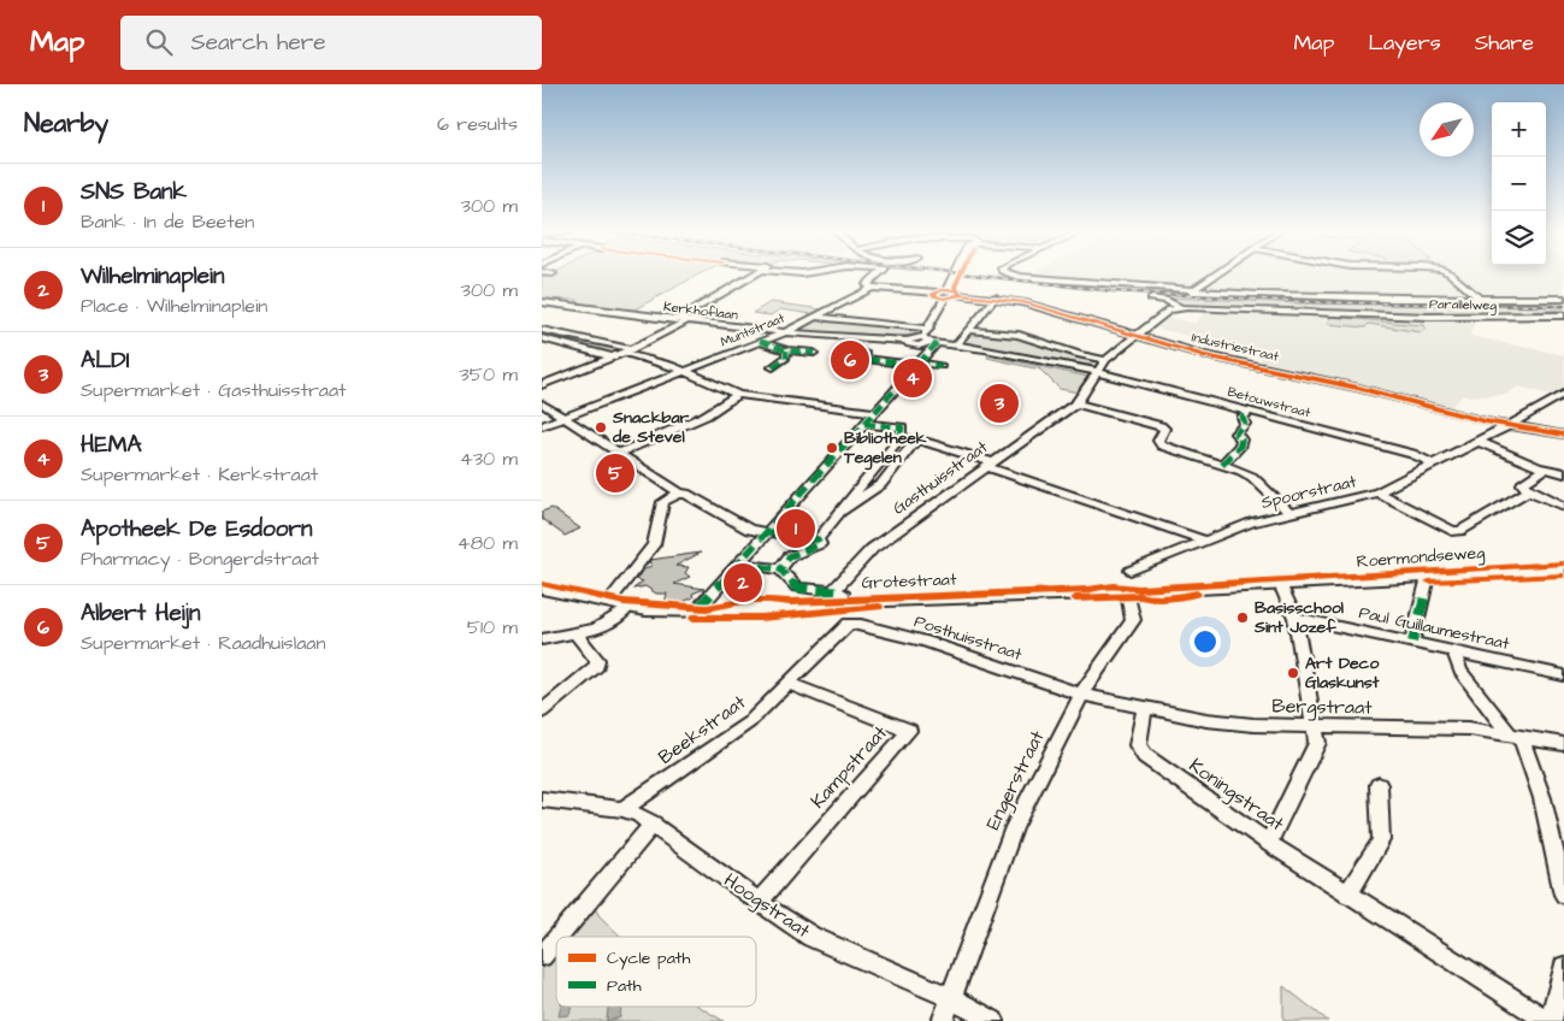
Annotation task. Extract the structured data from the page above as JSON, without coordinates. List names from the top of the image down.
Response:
{
  "streets": {
    "main road": ["Roermondseweg", "Grotestraat"],
    "street": [
      "Parallelweg",
      "Kerkhoflaan",
      "Muntstraat",
      "Industriestraat",
      "Betouwstraat",
      "Gasthuisstraat",
      "Spoorstraat",
      "Paul Guillaumestraat",
      "Posthuisstraat",
      "Bergstraat",
      "Beekstraat",
      "Kampstraat",
      "Engerstraat",
      "Koningstraat",
      "Hoogstraat"
    ]
  },
  "crossings": [
    ["Kerkhoflaan", "Muntstraat"],
    ["Kerkhoflaan", "Betouwstraat"],
    ["Industriestraat", "Gasthuisstraat"],
    ["Industriestraat", "Spoorstraat"],
    ["Betouwstraat", "Gasthuisstraat"],
    ["Betouwstraat", "Spoorstraat"],
    ["Gasthuisstraat", "Grotestraat"],
    ["Roermondseweg", "Grotestraat"],
    ["Grotestraat", "Engerstraat"],
    ["Posthuisstraat", "Bergstraat"],
    ["Posthuisstraat", "Beekstraat"],
    ["Posthuisstraat", "Engerstraat"],
    ["Bergstraat", "Engerstraat"],
    ["Bergstraat", "Koningstraat"],
    ["Beekstraat", "Kampstraat"],
    ["Beekstraat", "Hoogstraat"],
    ["Kampstraat", "Hoogstraat"],
    ["Engerstraat", "Hoogstraat"]
  ],
  "places": [
    "Snackbar de Stevel",
    "Bibliotheek Tegelen",
    "Basisschool Sint Jozef",
    "Art Deco Glaskunst"
  ],
  "legend": ["Cycle path", "Path"],
  "north": "bottom left",
  "page": {
    "header": "Map",
    "search": "Search here",
    "nav": ["Map", "Layers", "Share"],
    "heading": ["Nearby", "6 results"],
    "map_buttons": ["+", "−"],
    "list": [
      {
        "mark": "1",
        "name": "SNS Bank",
        "note": "Bank · In de Beeten",
        "value": "300 m"
      },
      {
        "mark": "2",
        "name": "Wilhelminaplein",
        "note": "Place · Wilhelminaplein",
        "value": "300 m"
      },
      {
        "mark": "3",
        "name": "ALDI",
        "note": "Supermarket · Gasthuisstraat",
        "value": "350 m"
      },
      {
        "mark": "4",
        "name": "HEMA",
        "note": "Supermarket · Kerkstraat",
        "value": "430 m"
      },
      {
        "mark": "5",
        "name": "Apotheek De Esdoorn",
        "note": "Pharmacy · Bongerdstraat",
        "value": "480 m"
      },
      {
        "mark": "6",
        "name": "Albert Heijn",
        "note": "Supermarket · Raadhuislaan",
        "value": "510 m"
      }
    ],
    "pins": [
      "6",
      "4",
      "3",
      "5",
      "1",
      "2"
    ]
  }
}
